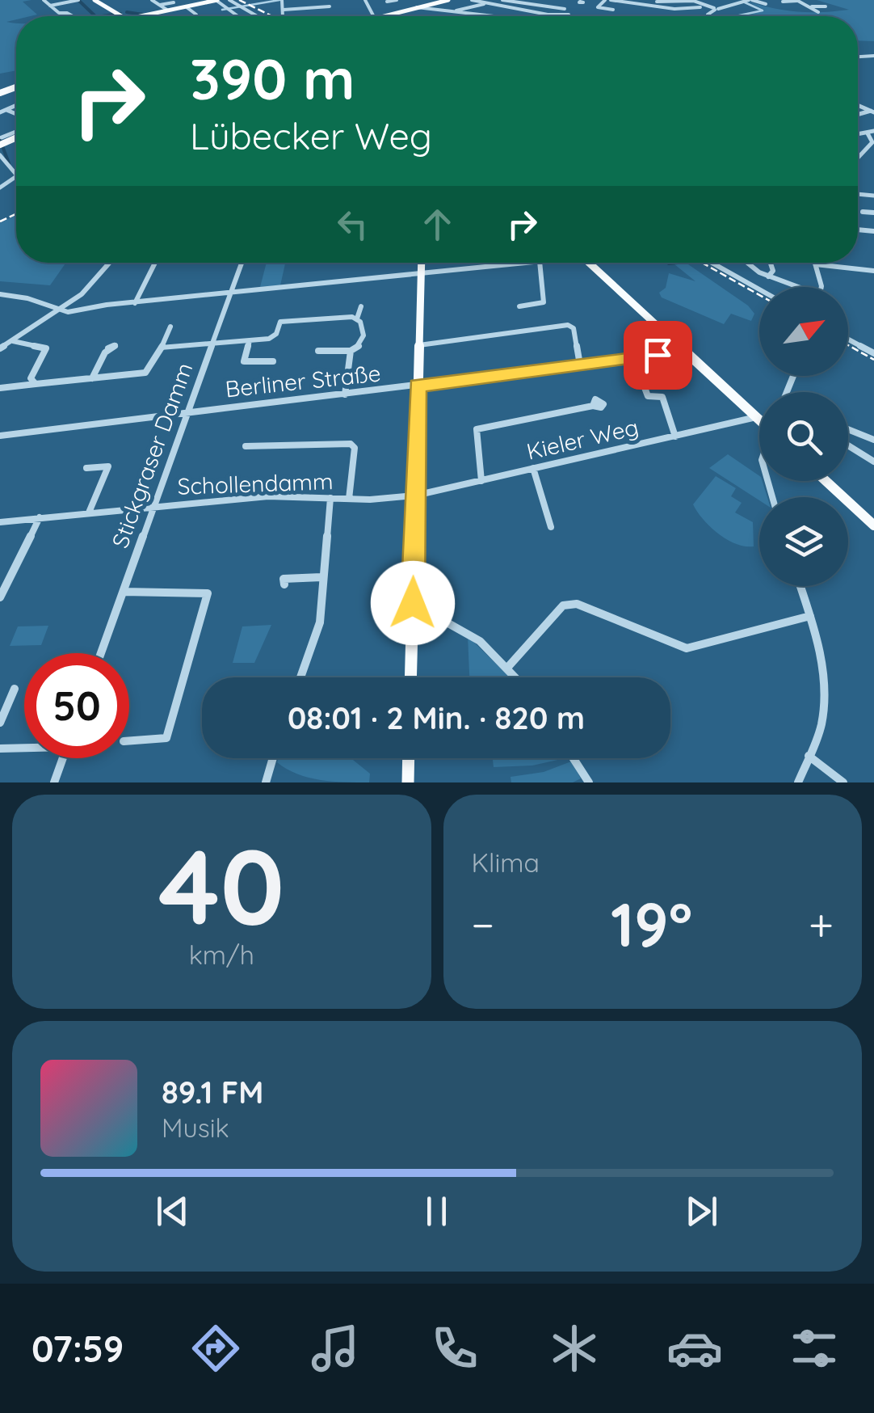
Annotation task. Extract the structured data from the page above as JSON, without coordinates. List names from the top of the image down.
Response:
{
  "streets": {
    "street": [
      "Berliner Straße",
      "Kieler Weg",
      "Stickgraser Damm",
      "Schollendamm"
    ]
  },
  "crossings": [
    ["Berliner Straße", "Stickgraser Damm"],
    ["Kieler Weg", "Schollendamm"],
    ["Stickgraser Damm", "Schollendamm"]
  ],
  "north": "top right",
  "page": {
    "turn": ["390 m", "Lübecker Weg"],
    "limit": "50",
    "trip": "08:01 · 2 Min. · 820 m",
    "tile": [
      ["40", "km/h"],
      "Klima"
    ],
    "heat": ["−", "19°", "+"],
    "song": ["89.1 FM", "Musik"],
    "tabs": "07:59"
  }
}
